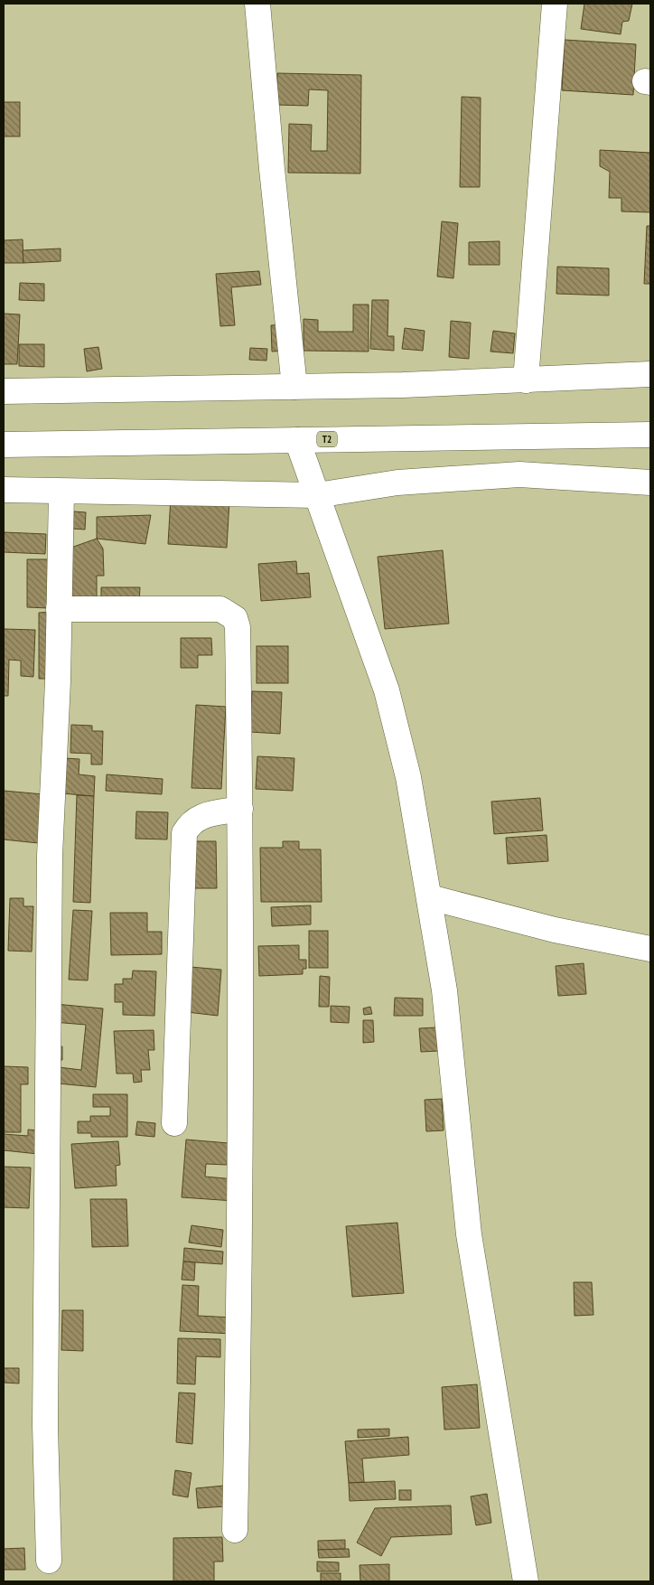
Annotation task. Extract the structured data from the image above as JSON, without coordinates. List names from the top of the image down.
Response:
{
  "streets": {
    "main road": ["T2"]
  }
}
